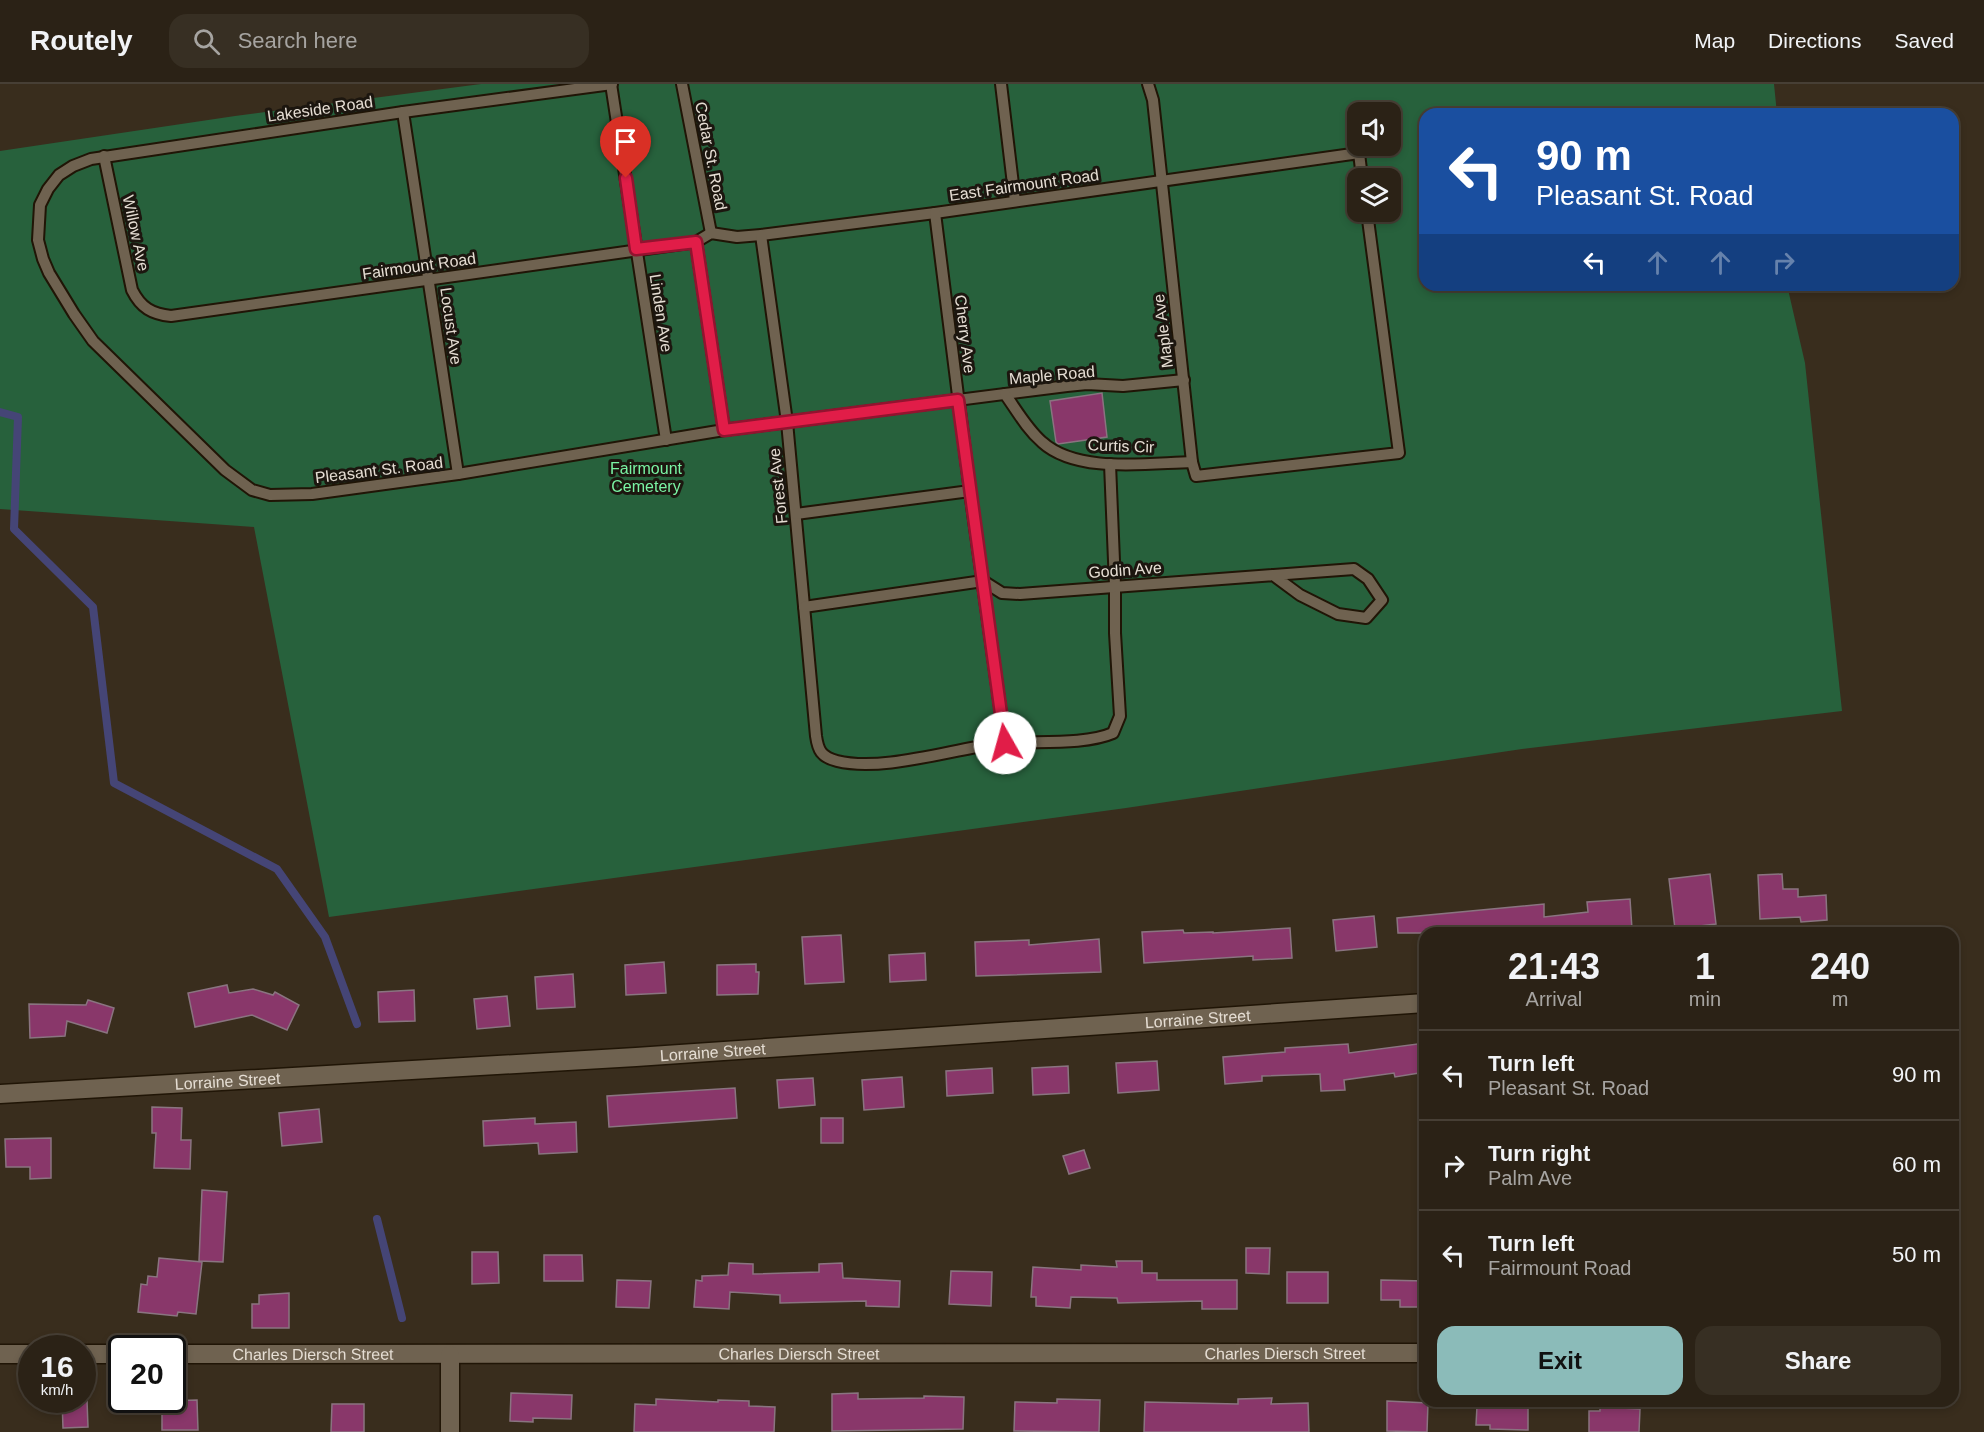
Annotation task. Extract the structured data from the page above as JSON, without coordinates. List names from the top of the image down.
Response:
{
  "streets": {
    "street": ["Lorraine Street", "Charles Diersch Street"],
    "lane": [
      "Lakeside Road",
      "Cedar St. Road",
      "East Fairmount Road",
      "Willow Ave",
      "Fairmount Road",
      "Linden Ave",
      "Locust Ave",
      "Maple Ave",
      "Cherry Ave",
      "Maple Road",
      "Curtis Cir",
      "Pleasant St. Road",
      "Forest Ave",
      "Godin Ave"
    ]
  },
  "crossings": [
    ["Lakeside Road", "Willow Ave"],
    ["Lakeside Road", "Linden Ave"],
    ["Lakeside Road", "Locust Ave"],
    ["Lakeside Road", "Pleasant St. Road"],
    ["Cedar St. Road", "East Fairmount Road"],
    ["East Fairmount Road", "Maple Ave"],
    ["East Fairmount Road", "Cherry Ave"],
    ["East Fairmount Road", "Forest Ave"],
    ["Willow Ave", "Fairmount Road"],
    ["Willow Ave", "Pleasant St. Road"],
    ["Fairmount Road", "Linden Ave"],
    ["Fairmount Road", "Locust Ave"],
    ["Linden Ave", "Pleasant St. Road"],
    ["Locust Ave", "Pleasant St. Road"],
    ["Maple Ave", "Maple Road"],
    ["Maple Ave", "Curtis Cir"],
    ["Cherry Ave", "Maple Road"],
    ["Cherry Ave", "Pleasant St. Road"],
    ["Cherry Ave", "Forest Ave"],
    ["Cherry Ave", "Godin Ave"],
    ["Maple Road", "Curtis Cir"],
    ["Maple Road", "Pleasant St. Road"],
    ["Pleasant St. Road", "Forest Ave"]
  ],
  "parks": ["Fairmount Cemetery"],
  "page": {
    "header": "Routely",
    "search": "Search here",
    "nav": ["Map", "Directions", "Saved"],
    "turn": ["90 m", "Pleasant St. Road"],
    "eta": [
      "21:43",
      "Arrival",
      "1",
      "min",
      "240",
      "m"
    ],
    "list": [
      {
        "name": "Turn left",
        "note": "Pleasant St. Road",
        "value": "90 m"
      },
      {
        "name": "Turn right",
        "note": "Palm Ave",
        "value": "60 m"
      },
      {
        "name": "Turn left",
        "note": "Fairmount Road",
        "value": "50 m"
      }
    ],
    "buttons": ["Exit", "Share"],
    "speed": "16 km/h",
    "limit": "20"
  }
}
